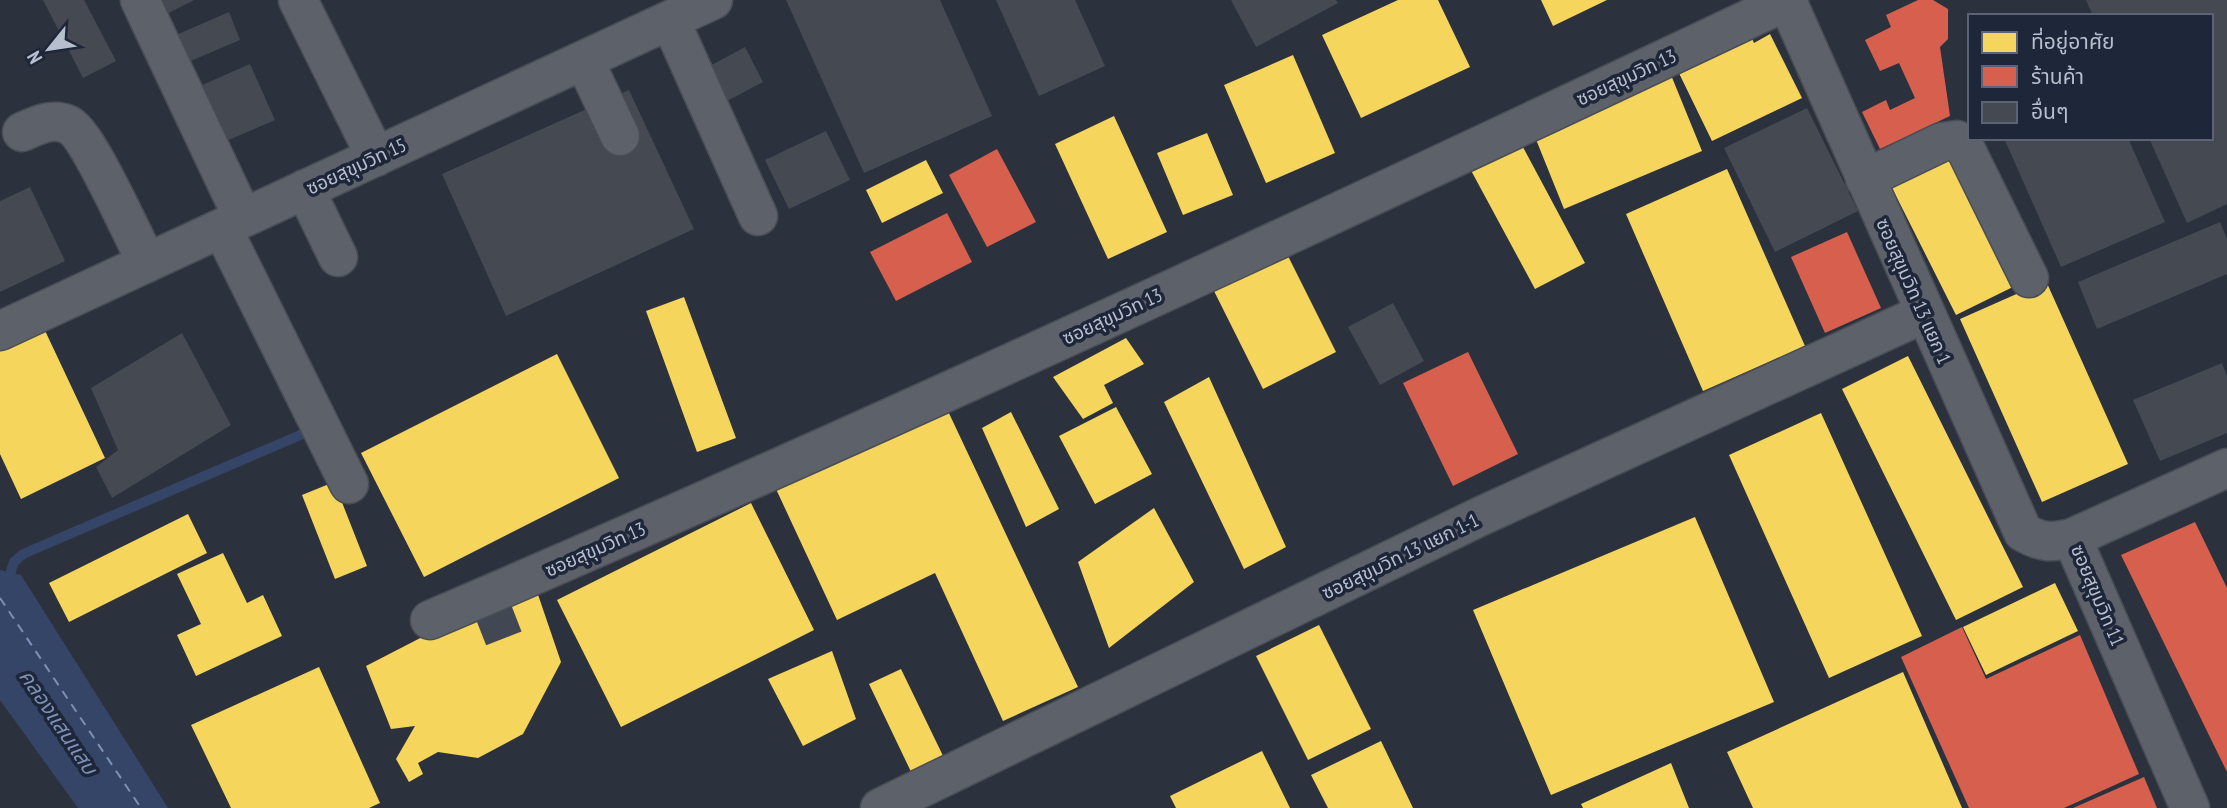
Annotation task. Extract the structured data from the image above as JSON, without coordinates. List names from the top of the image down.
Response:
{
  "streets": {
    "street": [
      "ซอยสุขุมวิท 13",
      "ซอยสุขุมวิท 15",
      "ซอยสุขุมวิท 13 แยก 1",
      "ซอยสุขุมวิท 13 แยก 1-1",
      "ซอยสุขุมวิท 11"
    ]
  },
  "crossings": [
    ["ซอยสุขุมวิท 13", "ซอยสุขุมวิท 13 แยก 1"],
    ["ซอยสุขุมวิท 13 แยก 1", "ซอยสุขุมวิท 13 แยก 1-1"],
    ["ซอยสุขุมวิท 13 แยก 1", "ซอยสุขุมวิท 11"]
  ],
  "water": ["คลองแสนแสบ"],
  "legend": ["ที่อยู่อาศัย", "ร้านค้า", "อื่นๆ"],
  "north": "bottom left"
}
